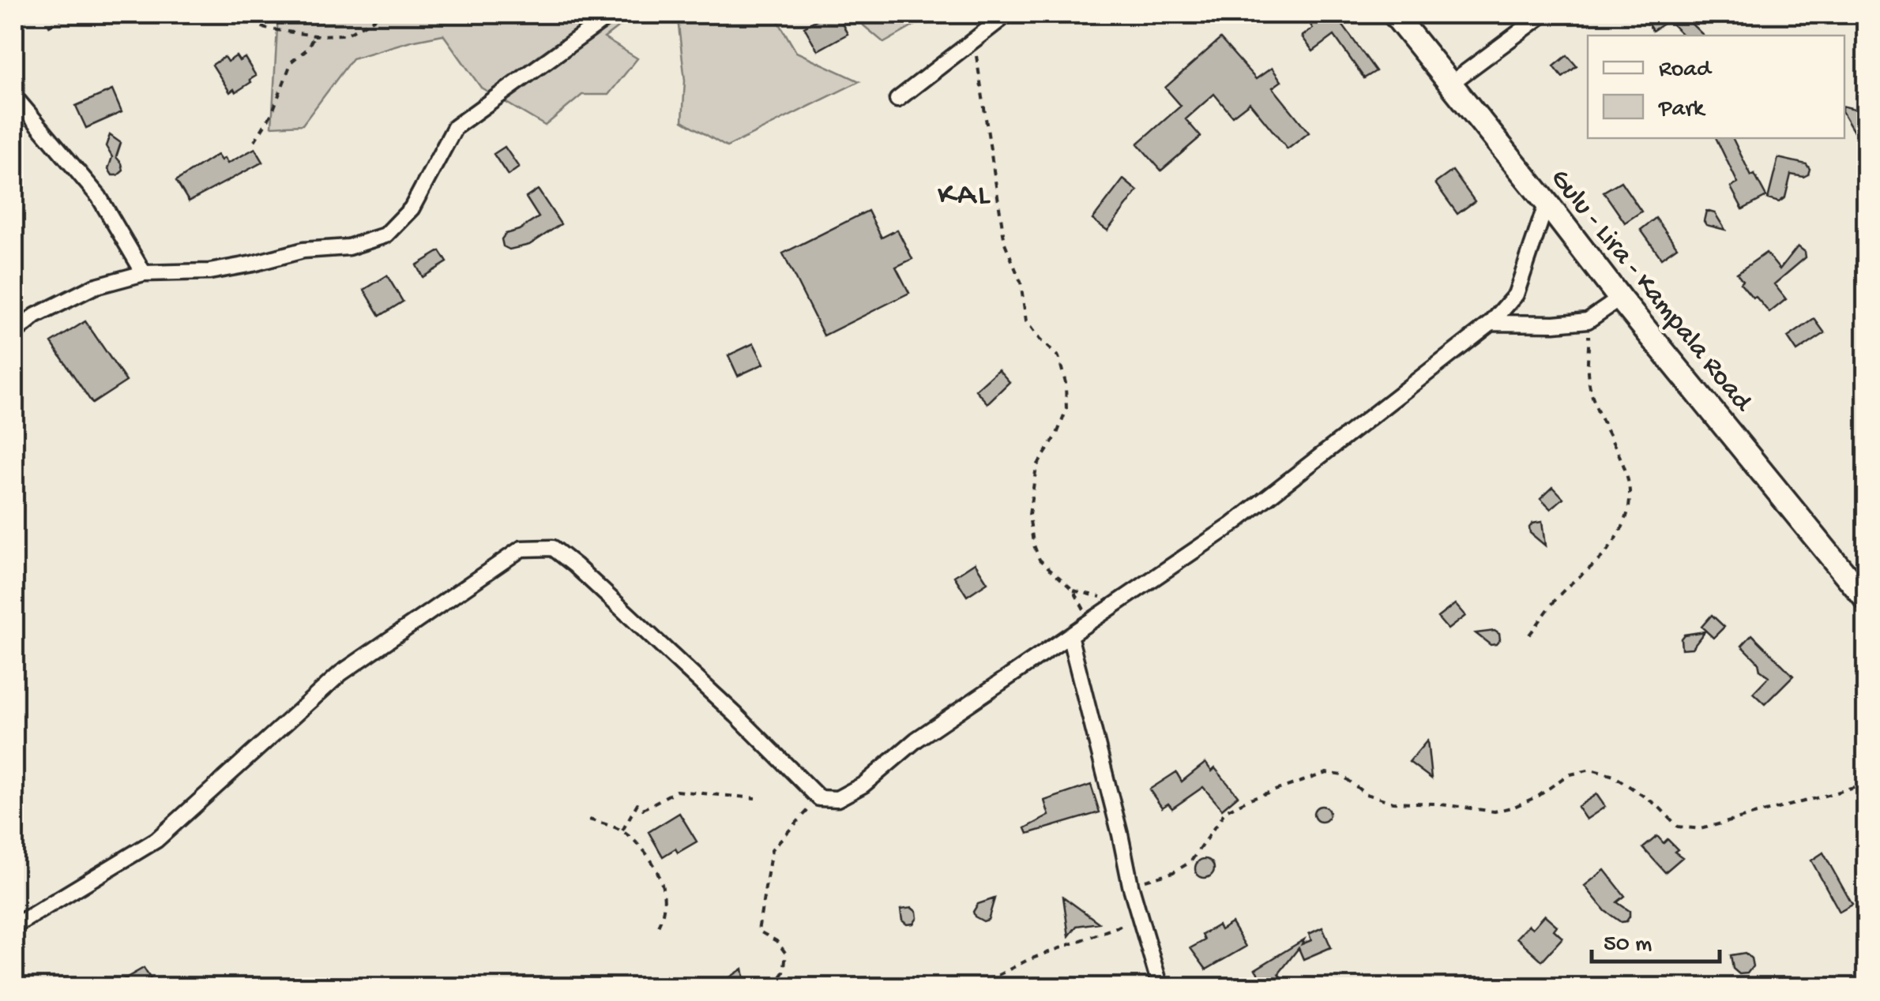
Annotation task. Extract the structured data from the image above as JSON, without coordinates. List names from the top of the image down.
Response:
{
  "streets": {
    "main road": ["Gulu - Lira - Kampala Road"]
  },
  "districts": ["KAL"],
  "legend": ["Road", "Park"],
  "scale_bar": "50 m"
}
